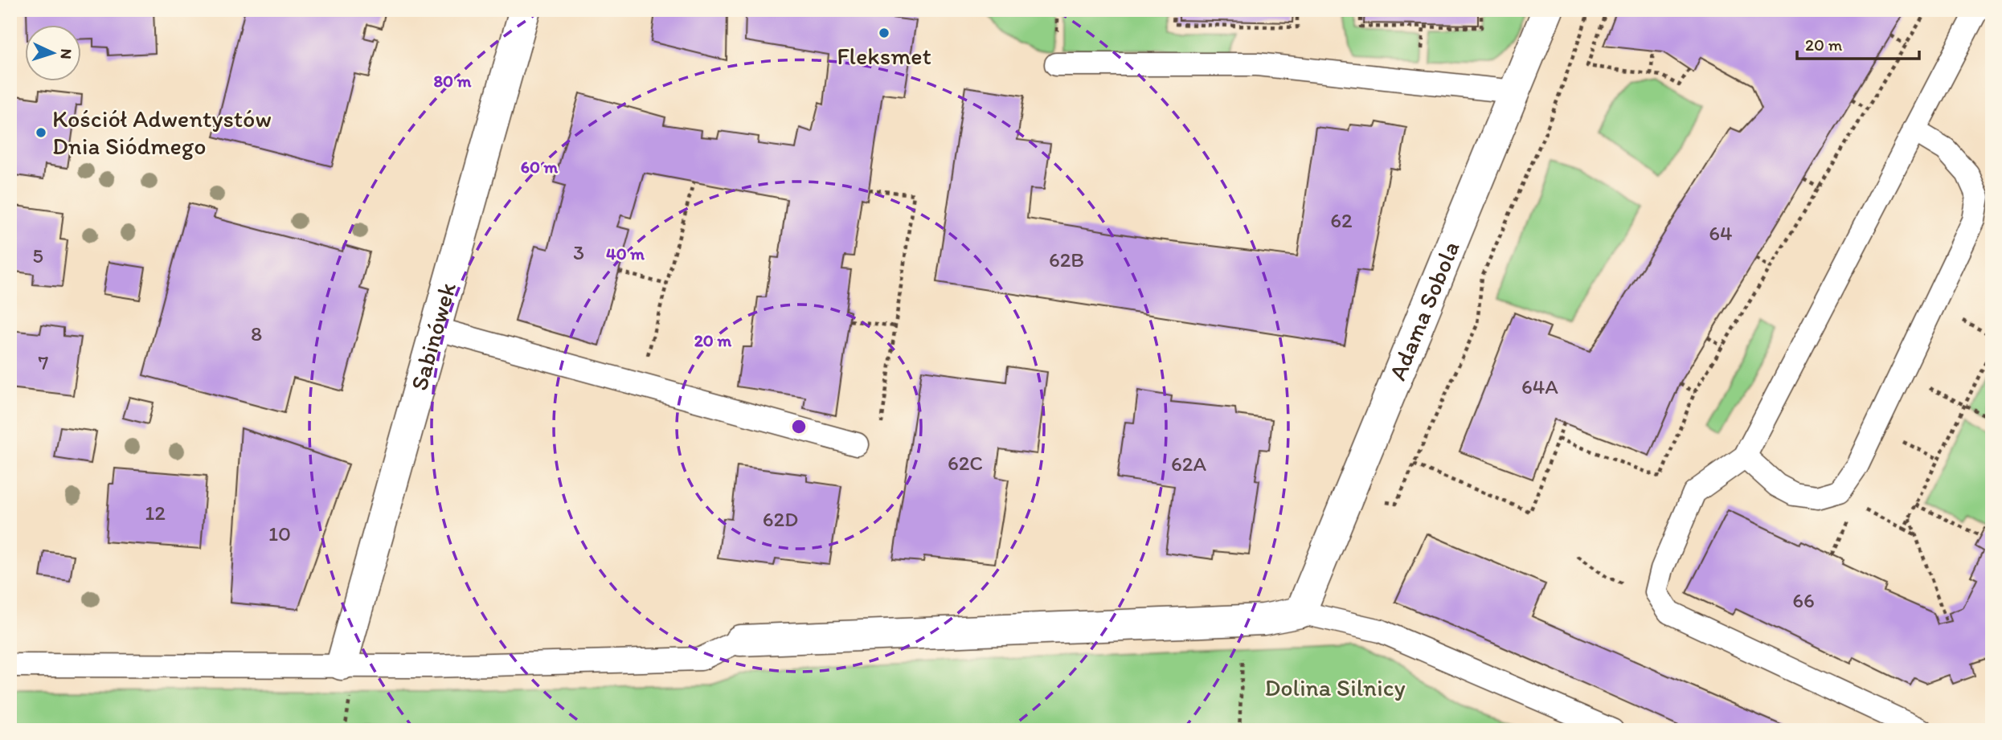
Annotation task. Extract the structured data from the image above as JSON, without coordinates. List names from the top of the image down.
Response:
{
  "streets": {
    "street": ["Adama Sobola", "Sabinówek"]
  },
  "parks": ["Dolina Silnicy"],
  "places": ["Fleksmet", "Kościół Adwentystów Dnia Siódmego"],
  "house_numbers": [
    "62",
    "64",
    "3",
    "5",
    "62B",
    "8",
    "7",
    "64A",
    "62C",
    "62A",
    "12",
    "62D",
    "10",
    "66"
  ],
  "scale_bar": "20 m",
  "north": "right",
  "rings": [
    "80 m",
    "60 m",
    "40 m",
    "20 m"
  ]
}
